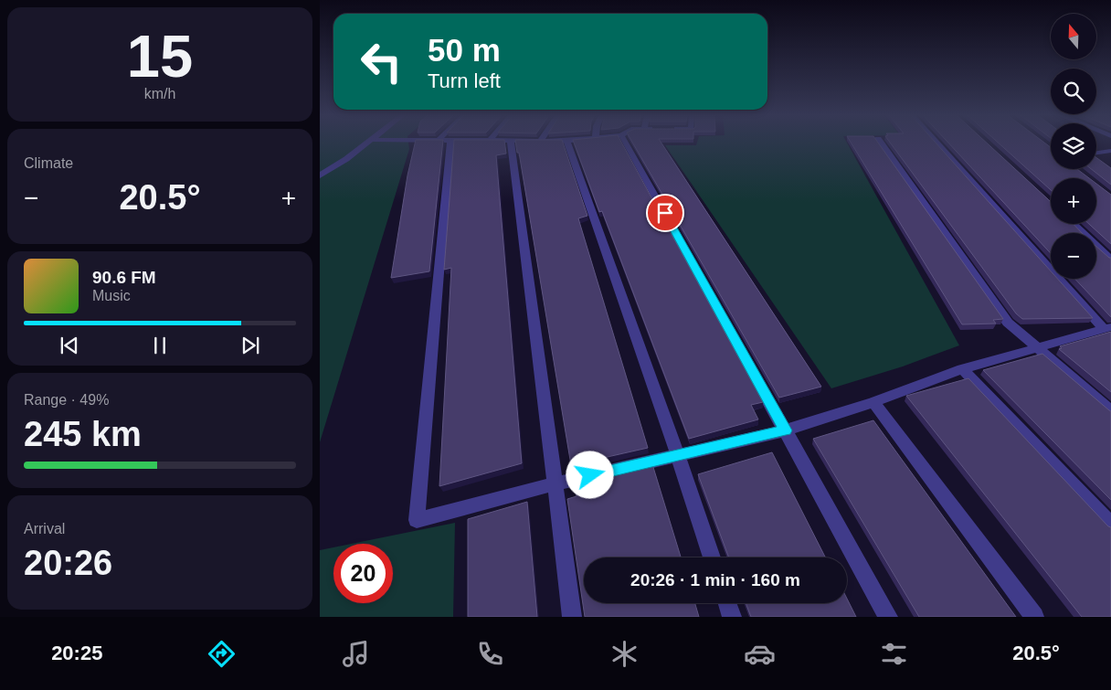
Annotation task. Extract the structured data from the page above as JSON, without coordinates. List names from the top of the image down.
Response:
{
  "north": "top",
  "page": {
    "tile": [
      ["15", "km/h"],
      "Climate",
      ["Range · 49%", "245 km"],
      ["Arrival", "20:26"]
    ],
    "map_buttons": ["+", "−"],
    "turn": ["50 m", "Turn left"],
    "heat": ["−", "20.5°", "+"],
    "song": ["90.6 FM", "Music"],
    "limit": "20",
    "trip": "20:26 · 1 min · 160 m",
    "tabs": ["20:25", "20.5°"]
  }
}
